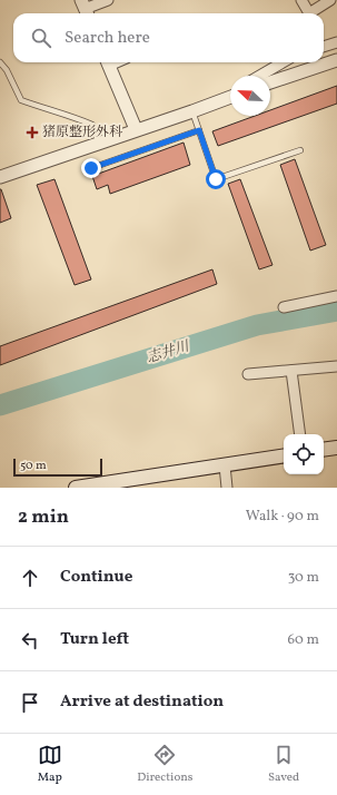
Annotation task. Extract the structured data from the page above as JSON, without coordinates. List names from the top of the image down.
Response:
{
  "water": ["志井川"],
  "places": {
    "health": ["猪原整形外科"]
  },
  "scale_bar": "50 m",
  "north": "top left",
  "page": {
    "search": "Search here",
    "scale": "50 m",
    "heading": ["2 min", "Walk · 90 m"],
    "list": [
      ["Continue", "30 m"],
      ["Turn left", "60 m"],
      "Arrive at destination"
    ],
    "nav": ["Map", "Directions", "Saved"]
  }
}
